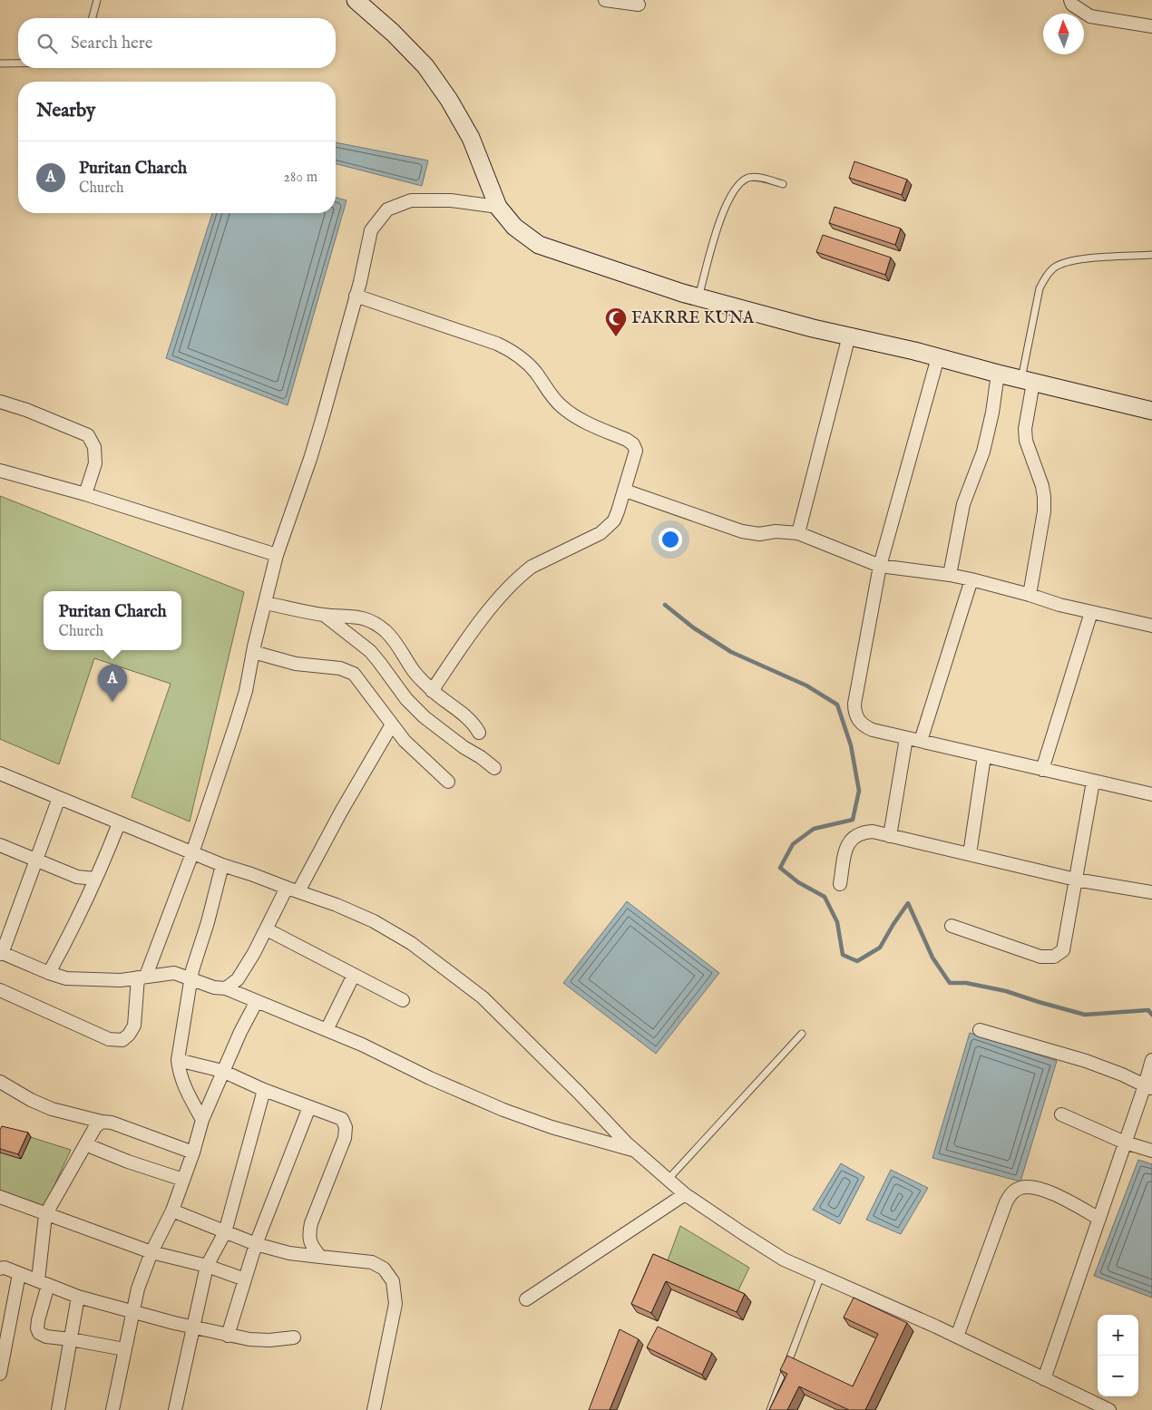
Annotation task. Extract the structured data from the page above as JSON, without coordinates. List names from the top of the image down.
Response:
{
  "places": {
    "mosque": ["FAKRRE KUNA"]
  },
  "north": "top",
  "page": {
    "search": "Search here",
    "heading": "Nearby",
    "list": [
      {
        "mark": "A",
        "name": "Puritan Charch",
        "note": "Church",
        "value": "280 m"
      }
    ],
    "popup": ["Puritan Charch", "Church"],
    "pins": "A",
    "map_buttons": ["+", "−"]
  }
}
